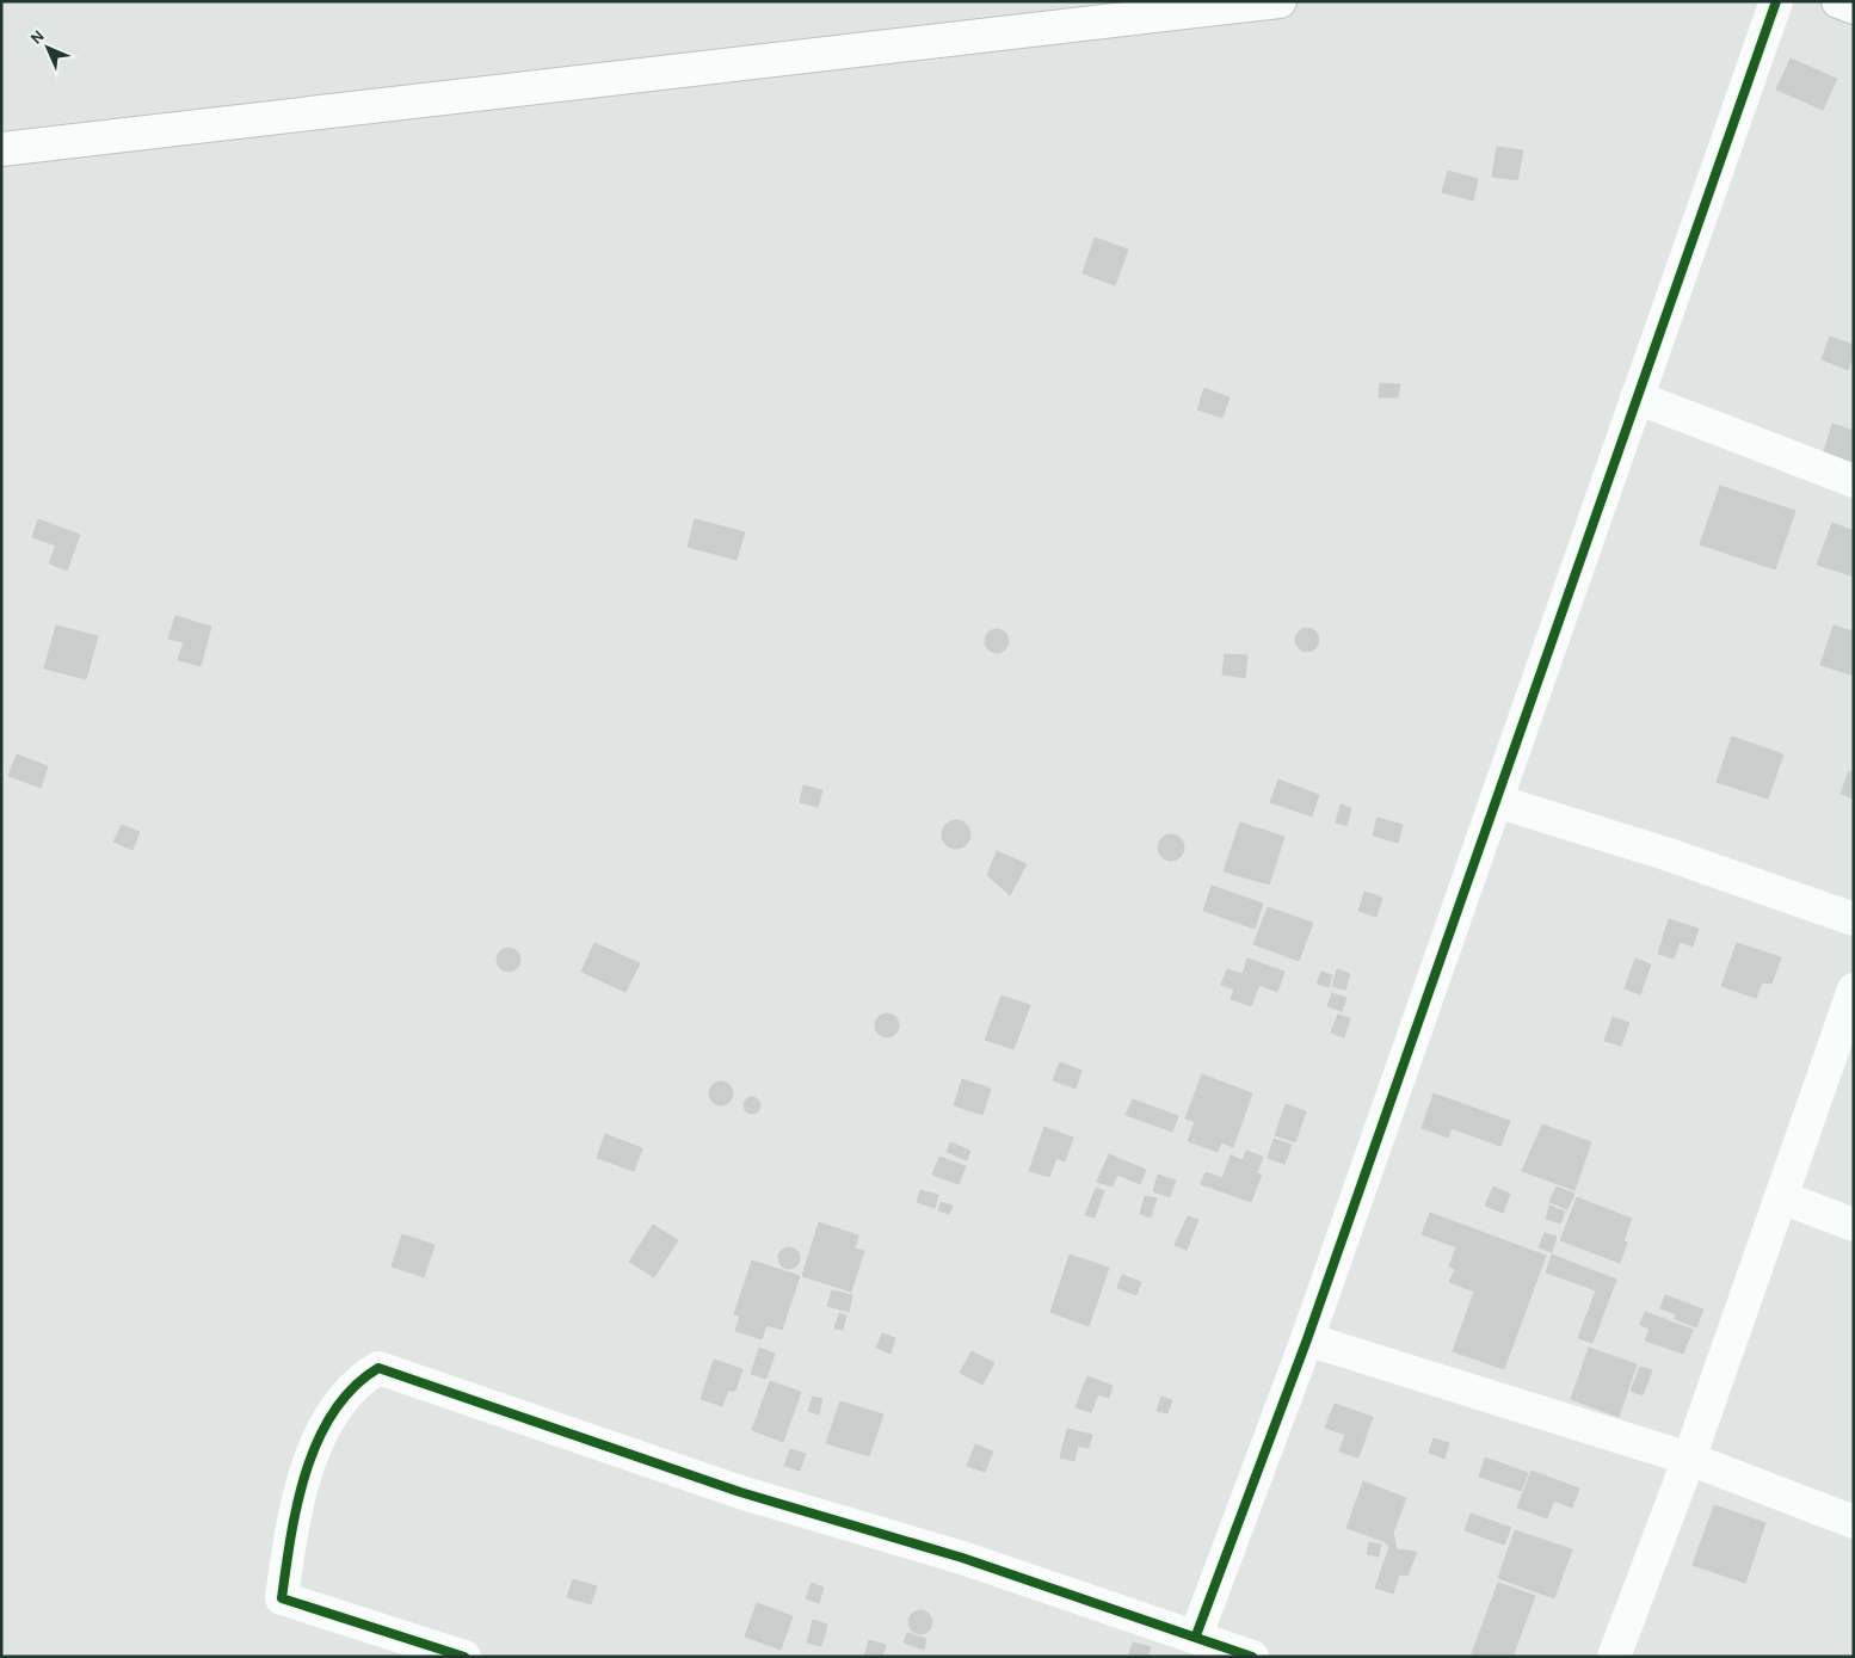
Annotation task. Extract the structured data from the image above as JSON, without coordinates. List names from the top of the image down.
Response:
{
  "north": "top left"
}
